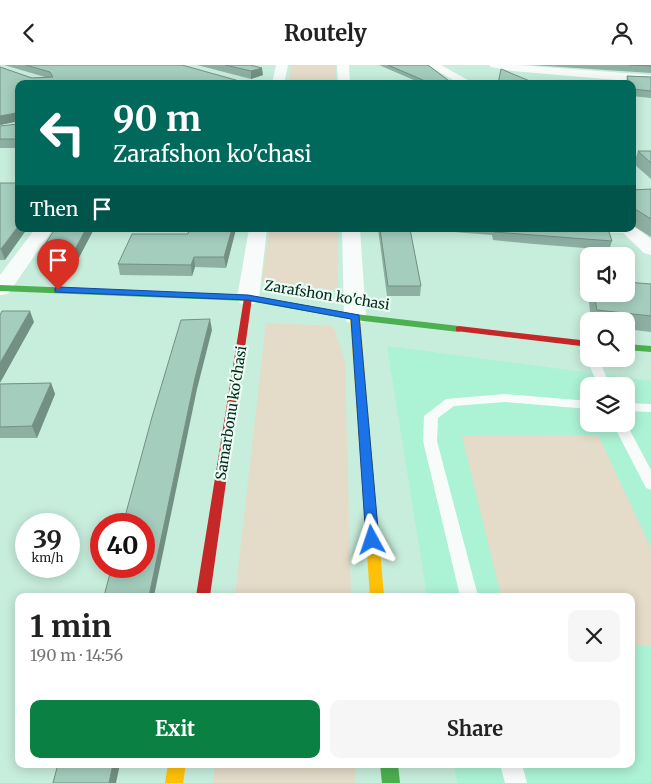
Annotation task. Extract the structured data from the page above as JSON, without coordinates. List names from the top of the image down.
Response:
{
  "streets": {
    "street": ["Zarafshon ko'chasi", "Samarbonu ko'chasi"]
  },
  "crossings": [
    ["Zarafshon ko'chasi", "Samarbonu ko'chasi"]
  ],
  "page": {
    "header": "Routely",
    "turn": ["90 m", "Zarafshon ko'chasi"],
    "then": "Then",
    "speed": "39 km/h",
    "limit": "40",
    "heading": ["1 min", "190 m · 14:56"],
    "buttons": ["Exit", "Share"]
  }
}
